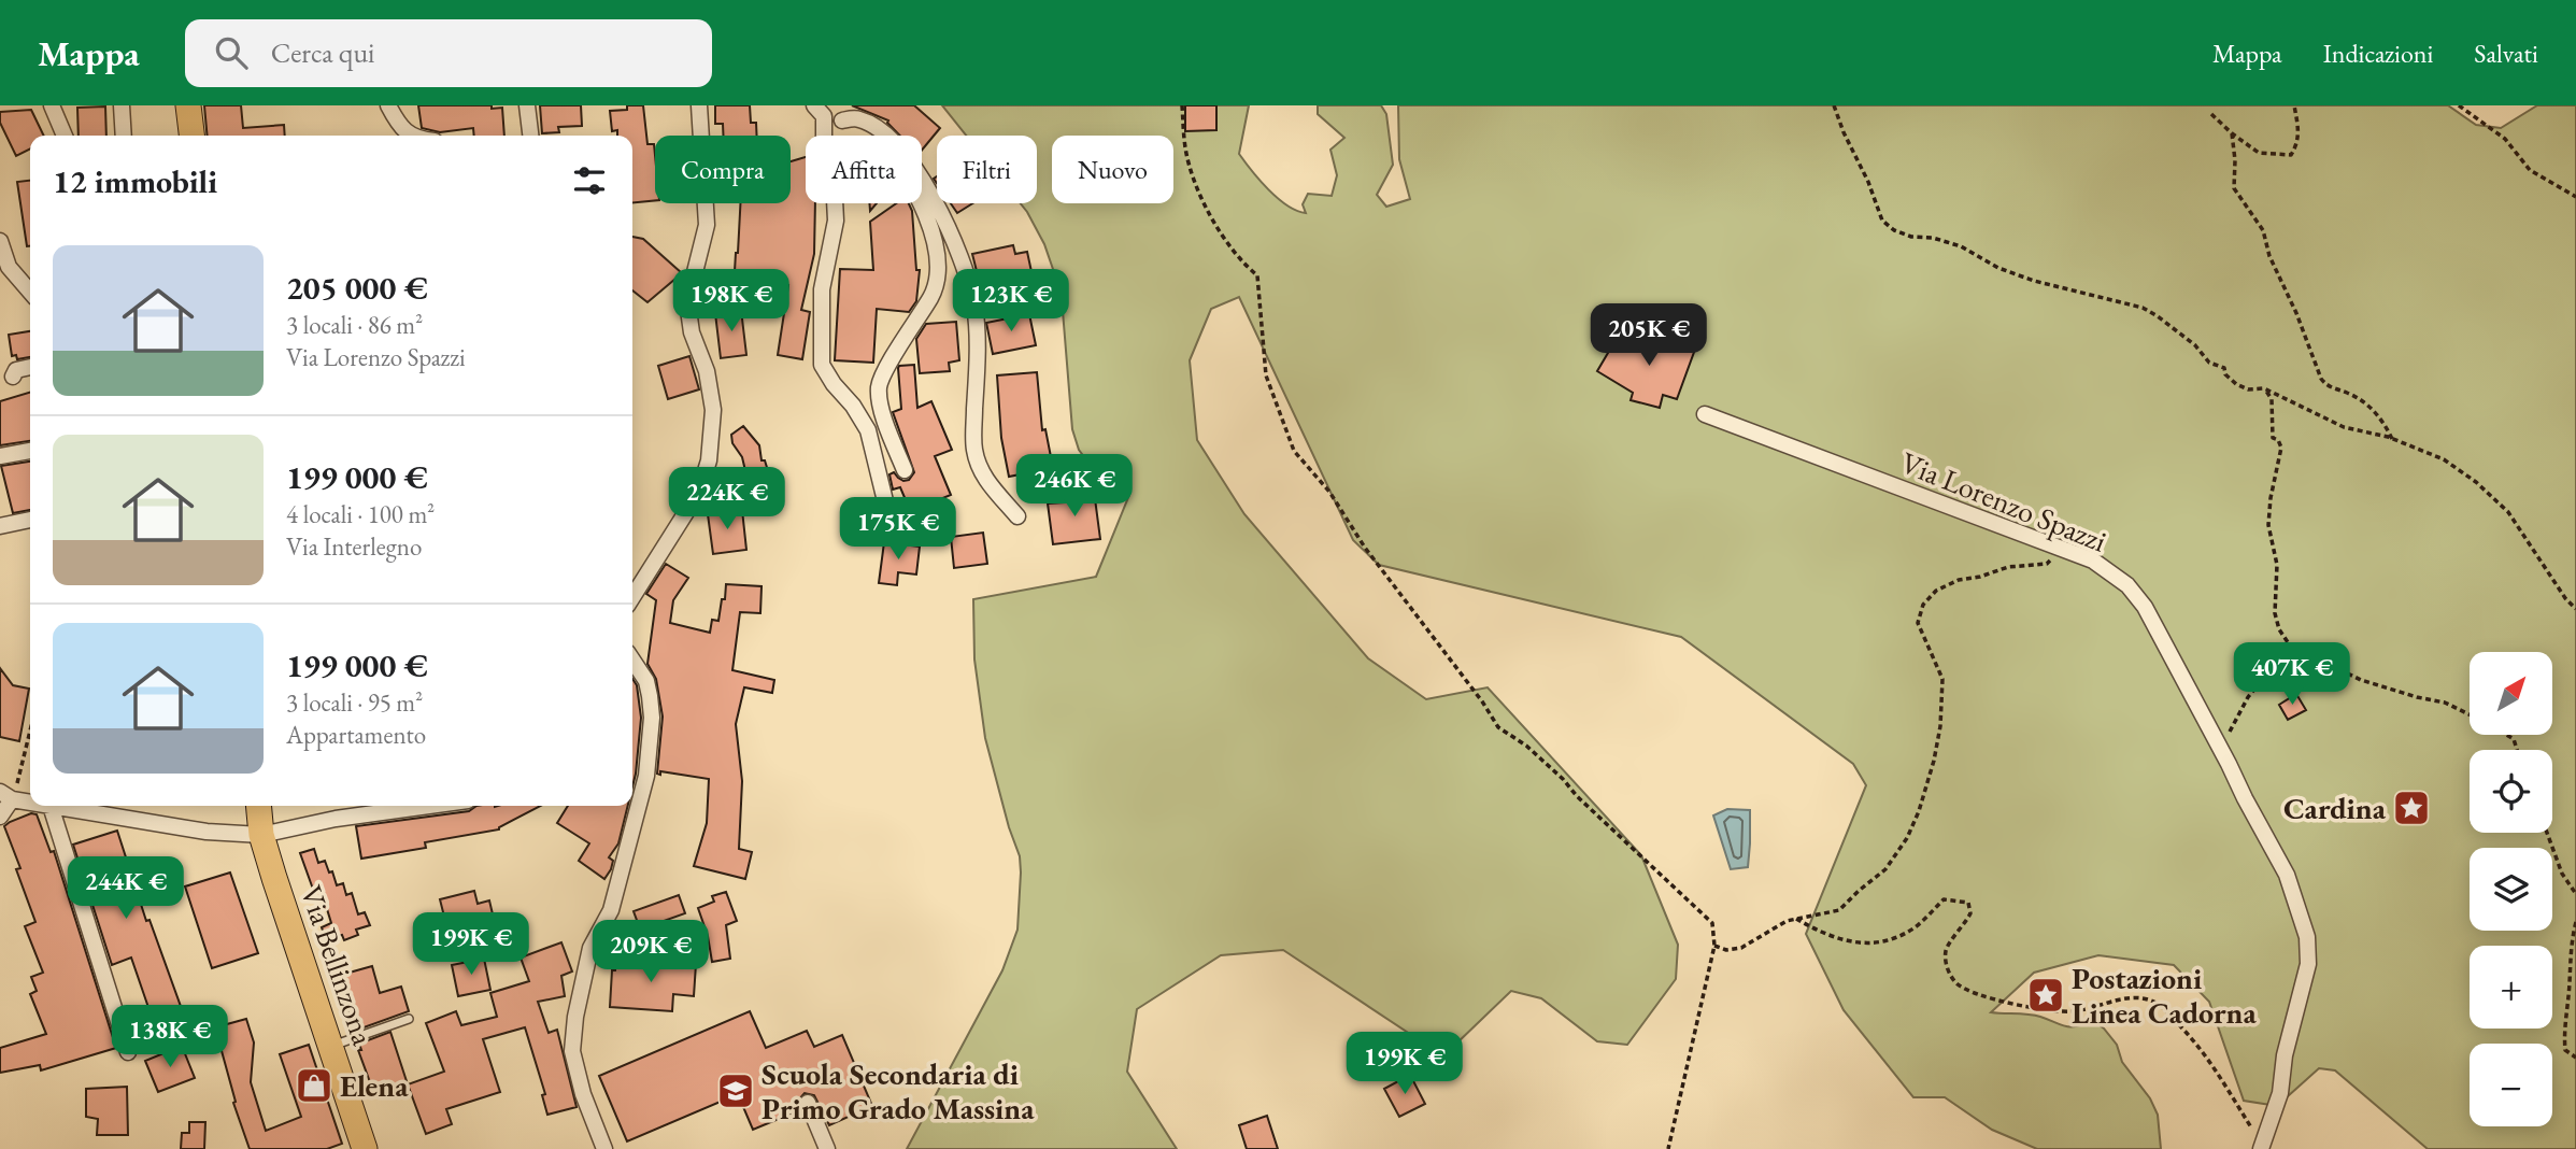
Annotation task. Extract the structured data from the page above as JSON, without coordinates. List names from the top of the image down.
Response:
{
  "streets": {
    "main road": ["Via Bellinzona"],
    "street": ["Via Lorenzo Spazzi"]
  },
  "places": {
    "place": ["Cardina", "Postazioni Linea Cadorna"],
    "shop": ["Elena"],
    "school or university": ["Scuola Secondaria di Primo Grado Massina"]
  },
  "north": "top right",
  "page": {
    "header": "Mappa",
    "search": "Cerca qui",
    "nav": ["Mappa", "Indicazioni", "Salvati"],
    "chip": [
      "Compra",
      "Affitta",
      "Filtri",
      "Nuovo"
    ],
    "heading": "12 immobili",
    "list": [
      {
        "name": "205 000 €",
        "note": "3 locali · 86 m² · Via Lorenzo Spazzi"
      },
      {
        "name": "199 000 €",
        "note": "4 locali · 100 m² · Via Interlegno"
      },
      {
        "name": "199 000 €",
        "note": "3 locali · 95 m² · Appartamento"
      }
    ],
    "price": [
      "198K €",
      "123K €",
      "205K €",
      "246K €",
      "224K €",
      "175K €",
      "407K €",
      "244K €",
      "199K €",
      "209K €",
      "138K €",
      "199K €"
    ],
    "map_buttons": ["+", "−"]
  }
}
